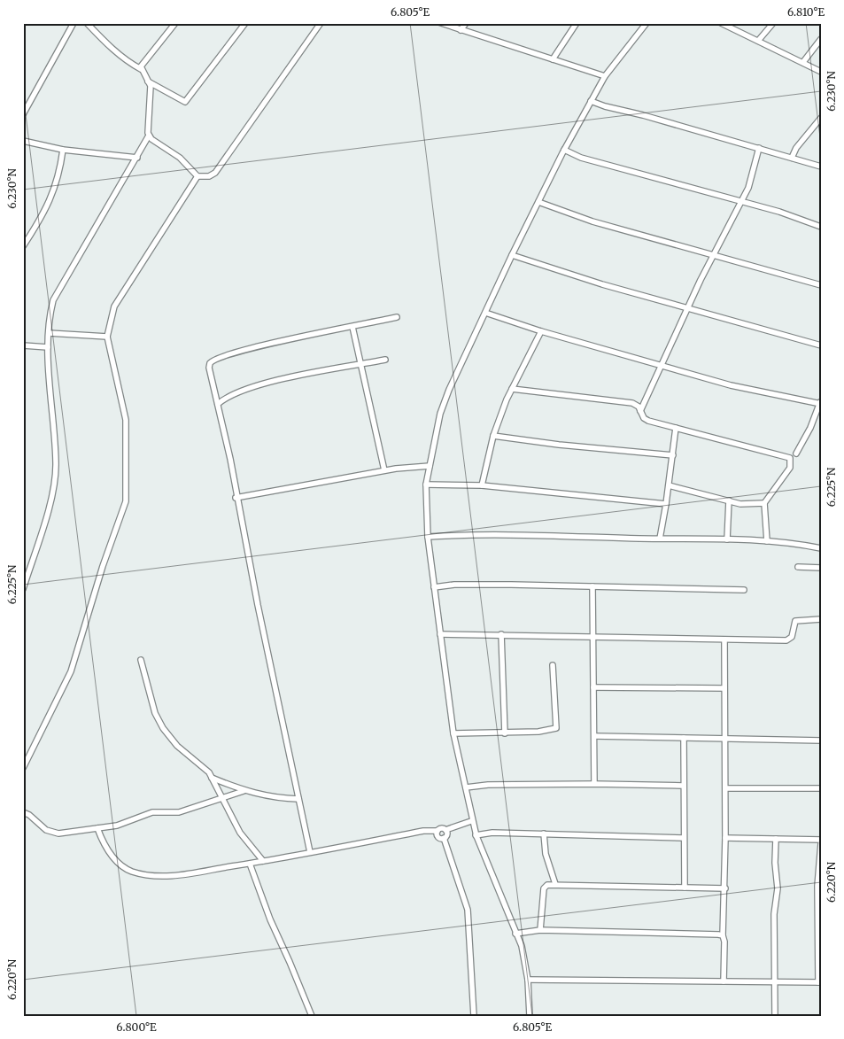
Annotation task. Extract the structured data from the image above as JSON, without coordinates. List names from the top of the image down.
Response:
{
  "coordinates": [
    "6.805°E",
    "6.810°E",
    "6.230°N",
    "6.225°N",
    "6.220°N",
    "6.800°E"
  ]
}
